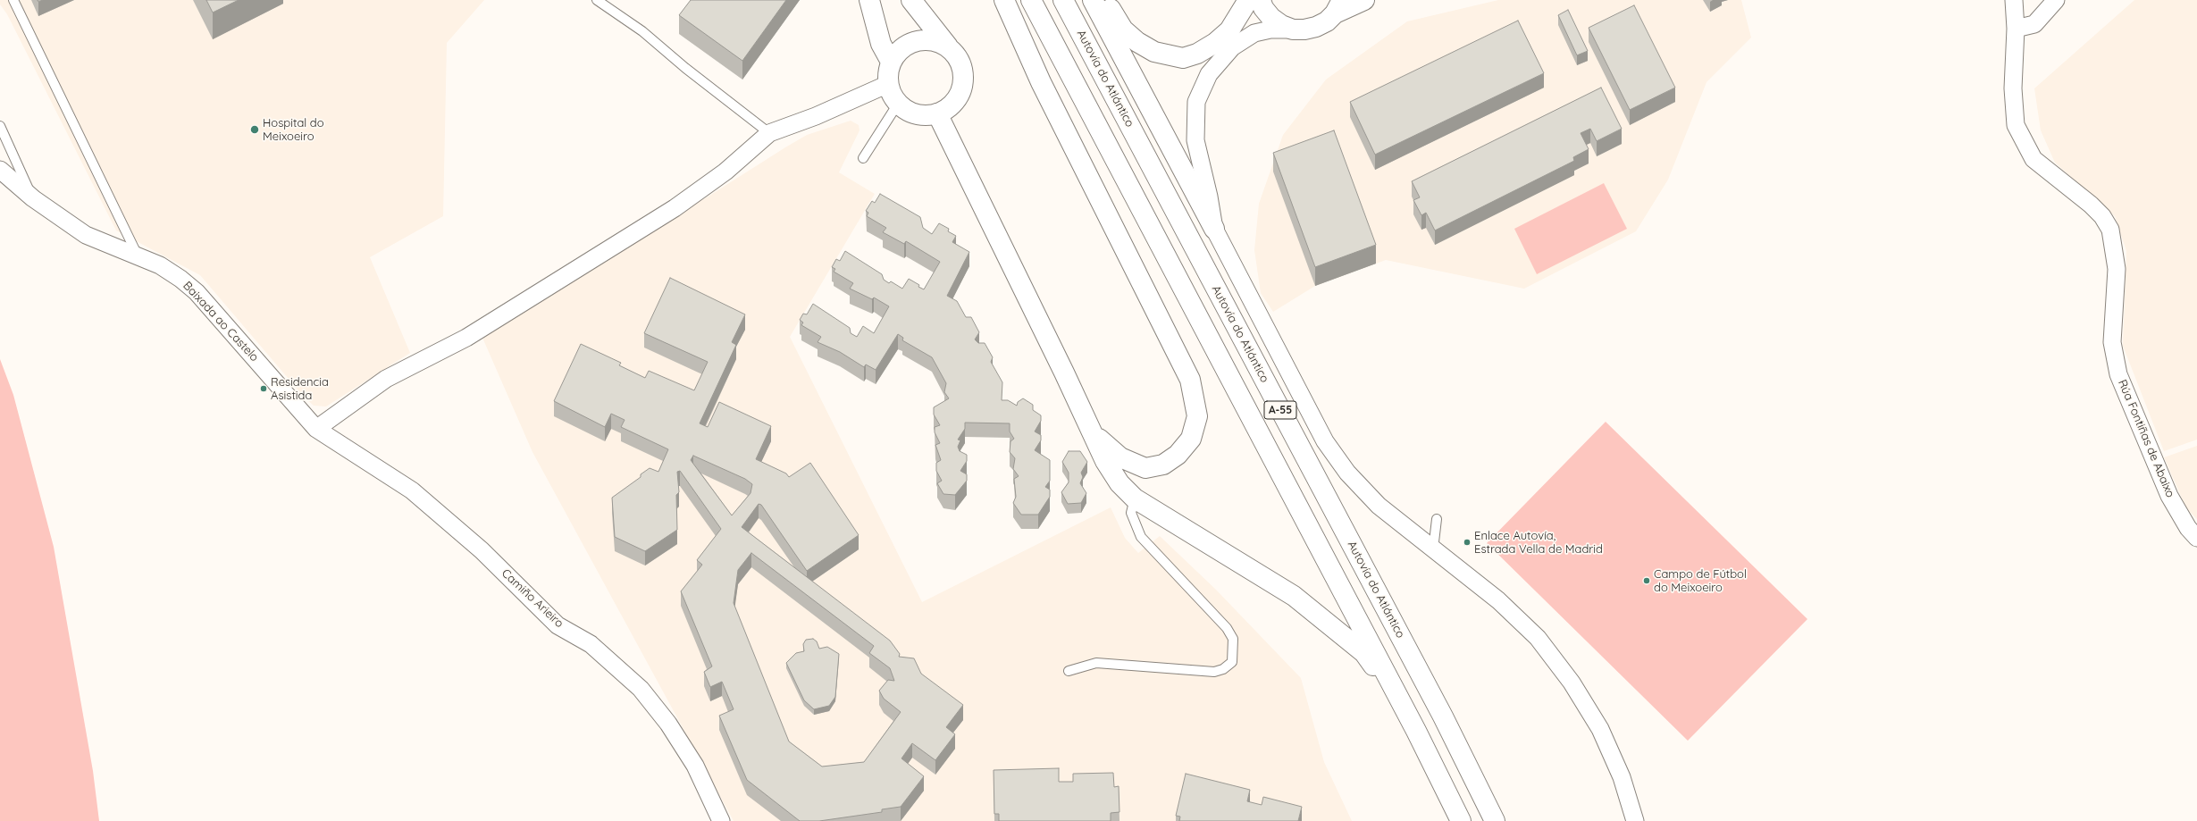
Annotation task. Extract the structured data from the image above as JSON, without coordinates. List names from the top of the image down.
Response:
{
  "streets": {
    "main road": ["Autovía do Atlántico", "A-55"],
    "street": ["Baixada ao Castelo", "Rúa Fontiñas de Abaixo", "Camiño Arieiro"]
  },
  "crossings": [
    ["Baixada ao Castelo", "Camiño Arieiro"]
  ],
  "places": [
    "Hospital do Meixoeiro",
    "Residencia Asistida",
    "Enlace Autovía, Estrada Vella de Madrid",
    "Campo de Fútbol do Meixoeiro"
  ]
}
